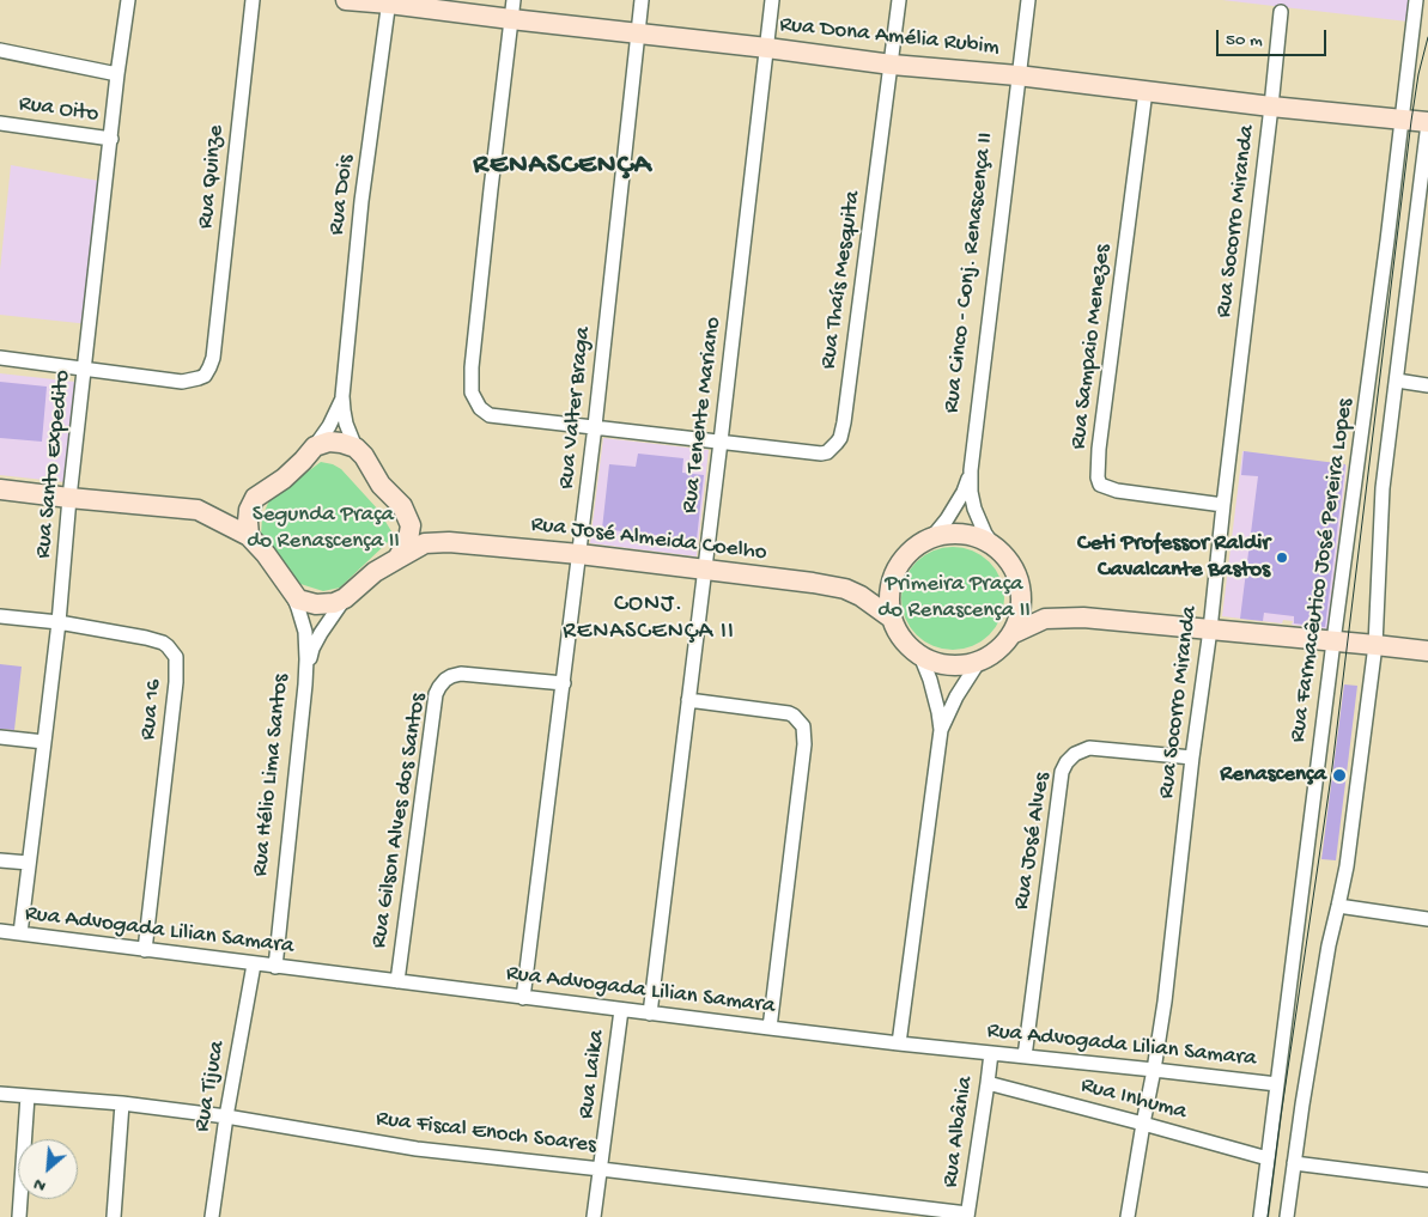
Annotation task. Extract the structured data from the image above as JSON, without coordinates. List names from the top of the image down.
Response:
{
  "streets": {
    "street": [
      "Rua Dona Amélia Rubim",
      "Rua Oito",
      "Rua Quinze",
      "Rua Dois",
      "Rua Socorro Miranda",
      "Rua Cinco - Conj. Renascença II",
      "Rua Thaís Mesquita",
      "Rua Sampaio Menezes",
      "Rua Valter Braga",
      "Rua Tenente Mariano",
      "Rua Santo Expedito",
      "Rua José Almeida Coelho",
      "Rua Farmacêutico José Pereira Lopes",
      "Rua 16",
      "Rua Hélio Lima Santos",
      "Rua Gilson Alves dos Santos",
      "Rua José Alves",
      "Rua Advogada Lilian Samara",
      "Rua Laika",
      "Rua Tijuca",
      "Rua Inhuma",
      "Rua Albânia",
      "Rua Fiscal Enoch Soares"
    ]
  },
  "crossings": [
    ["Rua Dona Amélia Rubim", "Rua Dois"],
    ["Rua Dona Amélia Rubim", "Rua Socorro Miranda"],
    ["Rua Dona Amélia Rubim", "Rua Cinco - Conj. Renascença II"],
    ["Rua Dona Amélia Rubim", "Rua Thaís Mesquita"],
    ["Rua Dona Amélia Rubim", "Rua Sampaio Menezes"],
    ["Rua Dona Amélia Rubim", "Rua Valter Braga"],
    ["Rua Dona Amélia Rubim", "Rua Tenente Mariano"],
    ["Rua Dona Amélia Rubim", "Rua Farmacêutico José Pereira Lopes"],
    ["Rua Oito", "Rua Santo Expedito"],
    ["Rua Quinze", "Rua Santo Expedito"],
    ["Rua Socorro Miranda", "Rua Sampaio Menezes"],
    ["Rua Socorro Miranda", "Rua José Alves"],
    ["Rua Socorro Miranda", "Rua Advogada Lilian Samara"],
    ["Rua Socorro Miranda", "Rua Inhuma"],
    ["Rua Cinco - Conj. Renascença II", "Rua José Almeida Coelho"],
    ["Rua Thaís Mesquita", "Rua Tenente Mariano"],
    ["Rua Valter Braga", "Rua José Almeida Coelho"],
    ["Rua Valter Braga", "Rua Gilson Alves dos Santos"],
    ["Rua Valter Braga", "Rua Advogada Lilian Samara"],
    ["Rua Tenente Mariano", "Rua José Almeida Coelho"],
    ["Rua Tenente Mariano", "Rua Advogada Lilian Samara"],
    ["Rua Santo Expedito", "Rua 16"],
    ["Rua Santo Expedito", "Rua Advogada Lilian Samara"],
    ["Rua José Almeida Coelho", "Rua Hélio Lima Santos"],
    ["Rua Farmacêutico José Pereira Lopes", "Rua Advogada Lilian Samara"],
    ["Rua Farmacêutico José Pereira Lopes", "Rua Inhuma"],
    ["Rua 16", "Rua Advogada Lilian Samara"],
    ["Rua Hélio Lima Santos", "Rua Advogada Lilian Samara"],
    ["Rua Gilson Alves dos Santos", "Rua Advogada Lilian Samara"],
    ["Rua José Alves", "Rua Advogada Lilian Samara"],
    ["Rua Advogada Lilian Samara", "Rua Laika"],
    ["Rua Advogada Lilian Samara", "Rua Tijuca"],
    ["Rua Advogada Lilian Samara", "Rua Albânia"],
    ["Rua Laika", "Rua Fiscal Enoch Soares"],
    ["Rua Tijuca", "Rua Fiscal Enoch Soares"],
    ["Rua Inhuma", "Rua Albânia"],
    ["Rua Albânia", "Rua Fiscal Enoch Soares"]
  ],
  "districts": ["RENASCENÇA", "CONJ. RENASCENÇA II"],
  "parks": ["Segunda Praça do Renascença II", "Primeira Praça do Renascença II"],
  "places": ["Ceti Professor Raldir Cavalcante Bastos", "Renascença"],
  "scale_bar": "50 m",
  "north": "bottom left"
}
